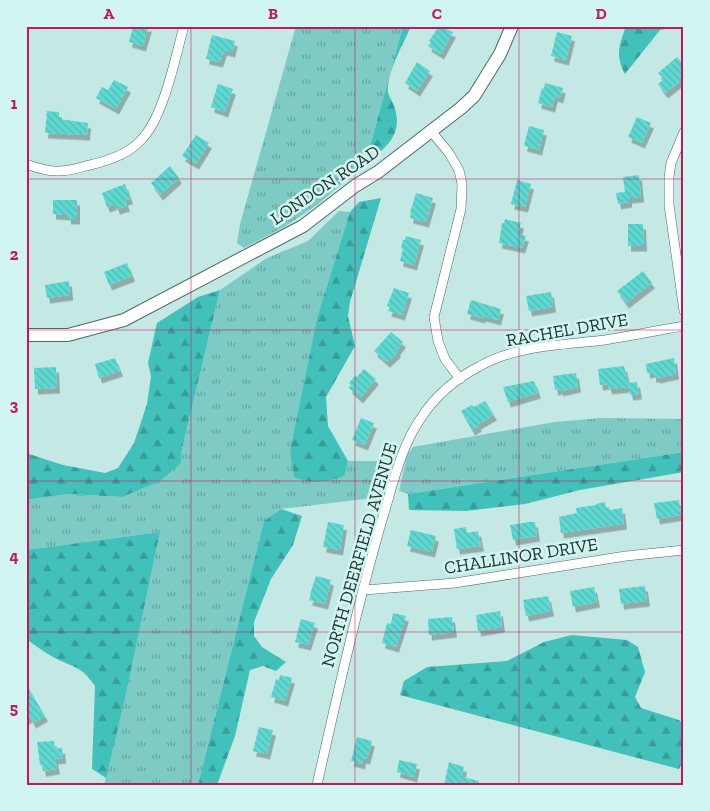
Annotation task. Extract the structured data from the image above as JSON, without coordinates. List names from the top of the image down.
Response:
{
  "streets": {
    "street": [
      "LONDON ROAD",
      "RACHEL DRIVE",
      "NORTH DEERFIELD AVENUE",
      "CHALLINOR DRIVE"
    ]
  },
  "crossings": [
    ["RACHEL DRIVE", "NORTH DEERFIELD AVENUE"],
    ["NORTH DEERFIELD AVENUE", "CHALLINOR DRIVE"]
  ],
  "grid": {
    "columns": [
      "A",
      "B",
      "C",
      "D"
    ],
    "rows": [
      "1",
      "2",
      "3",
      "4",
      "5"
    ]
  }
}
